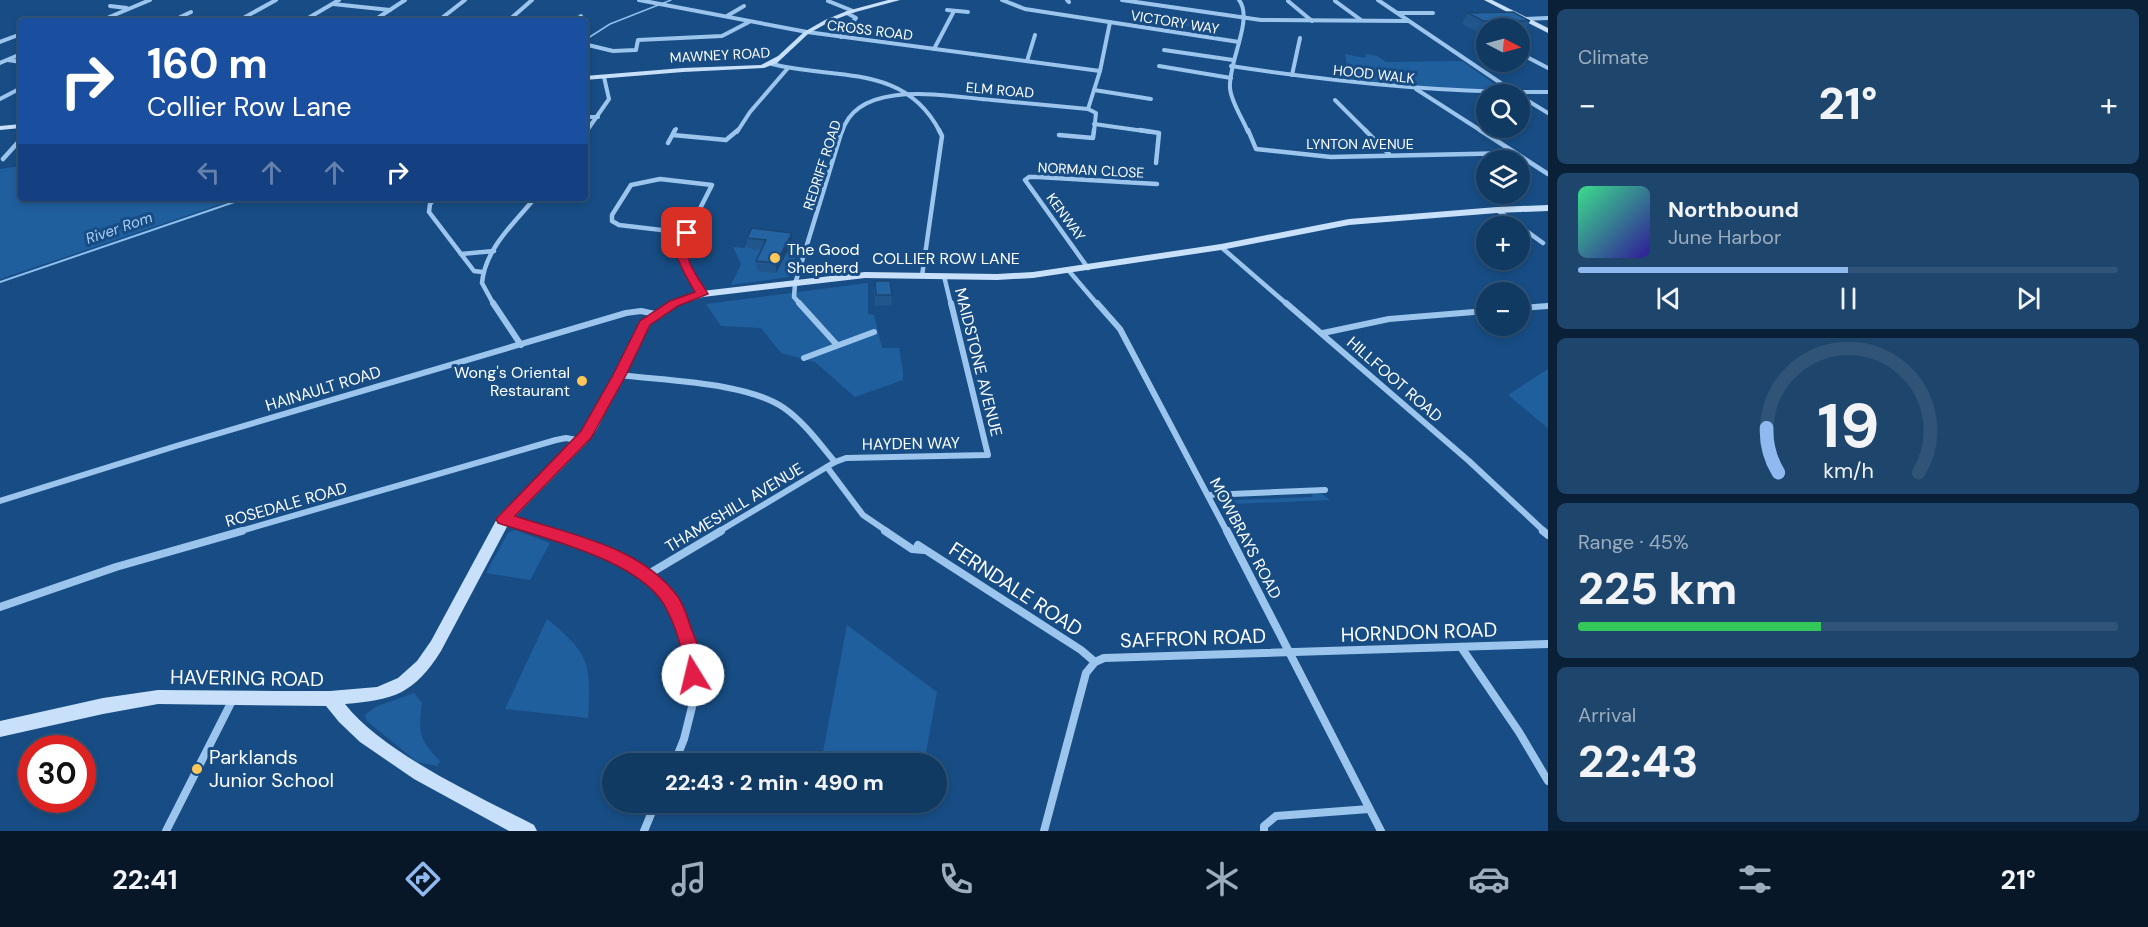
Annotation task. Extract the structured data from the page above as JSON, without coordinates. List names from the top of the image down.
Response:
{
  "streets": {
    "main road": ["MAWNEY ROAD", "COLLIER ROW LANE", "HAVERING ROAD"],
    "street": [
      "VICTORY WAY",
      "CROSS ROAD",
      "HOOD WALK",
      "ELM ROAD",
      "LYNTON AVENUE",
      "REDRIFF ROAD",
      "NORMAN CLOSE",
      "KENWAY",
      "MAIDSTONE AVENUE",
      "HILLFOOT ROAD",
      "HAINAULT ROAD",
      "HAYDEN WAY",
      "ROSEDALE ROAD",
      "THAMESHILL AVENUE",
      "MOWBRAYS ROAD",
      "FERNDALE ROAD",
      "HORNDON ROAD",
      "SAFFRON ROAD"
    ]
  },
  "crossings": [
    ["VICTORY WAY", "LYNTON AVENUE"],
    ["MAWNEY ROAD", "ELM ROAD"],
    ["MAWNEY ROAD", "REDRIFF ROAD"],
    ["MAWNEY ROAD", "COLLIER ROW LANE"],
    ["HOOD WALK", "LYNTON AVENUE"],
    ["ELM ROAD", "REDRIFF ROAD"],
    ["REDRIFF ROAD", "COLLIER ROW LANE"],
    ["NORMAN CLOSE", "KENWAY"],
    ["KENWAY", "COLLIER ROW LANE"],
    ["COLLIER ROW LANE", "MAIDSTONE AVENUE"],
    ["COLLIER ROW LANE", "HILLFOOT ROAD"],
    ["COLLIER ROW LANE", "HAINAULT ROAD"],
    ["COLLIER ROW LANE", "ROSEDALE ROAD"],
    ["COLLIER ROW LANE", "MOWBRAYS ROAD"],
    ["COLLIER ROW LANE", "HAVERING ROAD"],
    ["MAIDSTONE AVENUE", "HAYDEN WAY"],
    ["HAYDEN WAY", "THAMESHILL AVENUE"],
    ["MOWBRAYS ROAD", "HORNDON ROAD"],
    ["MOWBRAYS ROAD", "SAFFRON ROAD"],
    ["FERNDALE ROAD", "SAFFRON ROAD"],
    ["HORNDON ROAD", "SAFFRON ROAD"]
  ],
  "water": ["River Rom"],
  "places": ["The Good Shepherd", "Wong's Oriental Restaurant", "Parklands Junior School"],
  "north": "right",
  "page": {
    "tile": [
      "Climate",
      ["Range · 45%", "225 km"],
      ["Arrival", "22:43"]
    ],
    "map_buttons": ["+", "−"],
    "turn": ["160 m", "Collier Row Lane"],
    "heat": ["−", "21°", "+"],
    "song": ["Northbound", "June Harbor"],
    "limit": "30",
    "trip": "22:43 · 2 min · 490 m",
    "tabs": ["22:41", "21°"],
    "gauge": ["19", "km/h"]
  }
}
